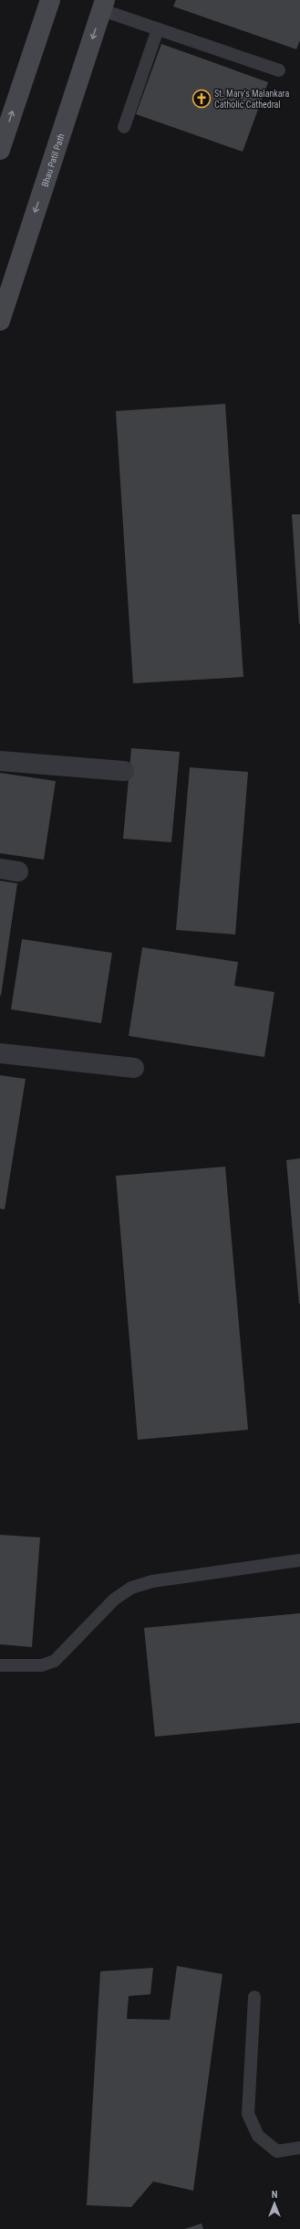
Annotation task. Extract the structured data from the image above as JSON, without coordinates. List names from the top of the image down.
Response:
{
  "streets": {
    "main road": ["Bhau Patil Path"]
  },
  "places": {
    "church": ["St. Mary's Malankara Catholic Cathedral"]
  },
  "north": "top"
}
